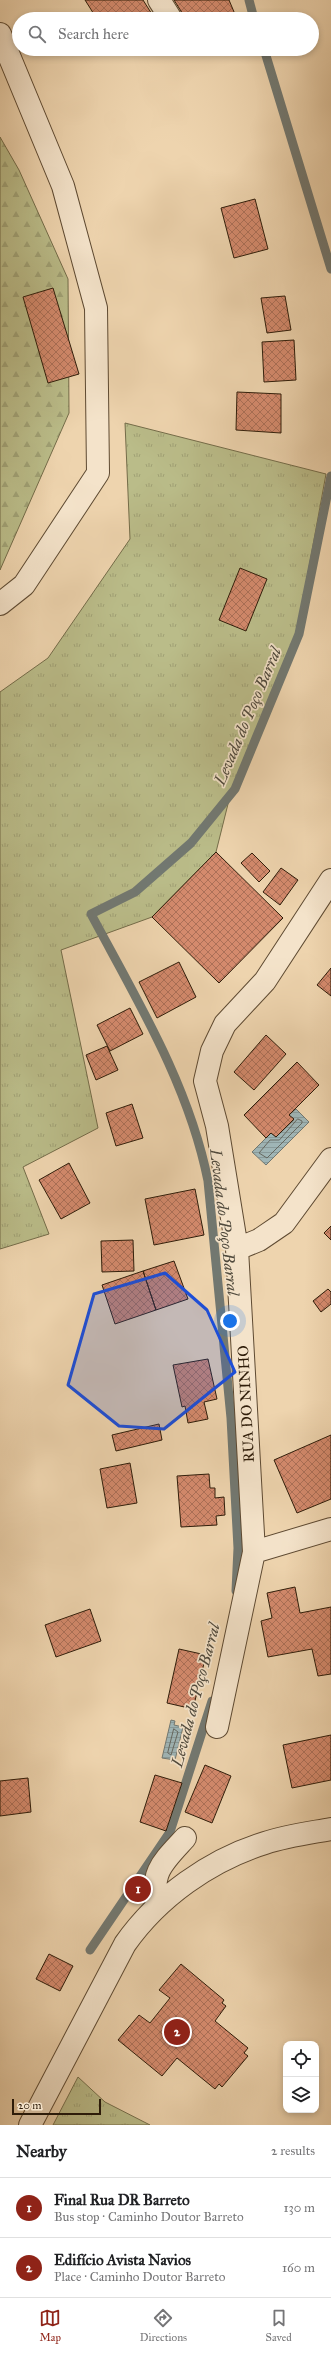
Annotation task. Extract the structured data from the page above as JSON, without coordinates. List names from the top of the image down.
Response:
{
  "streets": {
    "street": ["RUA DO NINHO"]
  },
  "water": ["Levada do Poço Barral"],
  "scale_bar": "20 m",
  "page": {
    "search": "Search here",
    "pins": ["1", "2"],
    "scale": "20 m",
    "heading": ["Nearby", "2 results"],
    "list": [
      {
        "mark": "1",
        "name": "Final Rua DR Barreto",
        "note": "Bus stop · Caminho Doutor Barreto",
        "value": "130 m"
      },
      {
        "mark": "2",
        "name": "Edifício Avista Navios",
        "note": "Place · Caminho Doutor Barreto",
        "value": "160 m"
      }
    ],
    "nav": ["Map", "Directions", "Saved"]
  }
}
